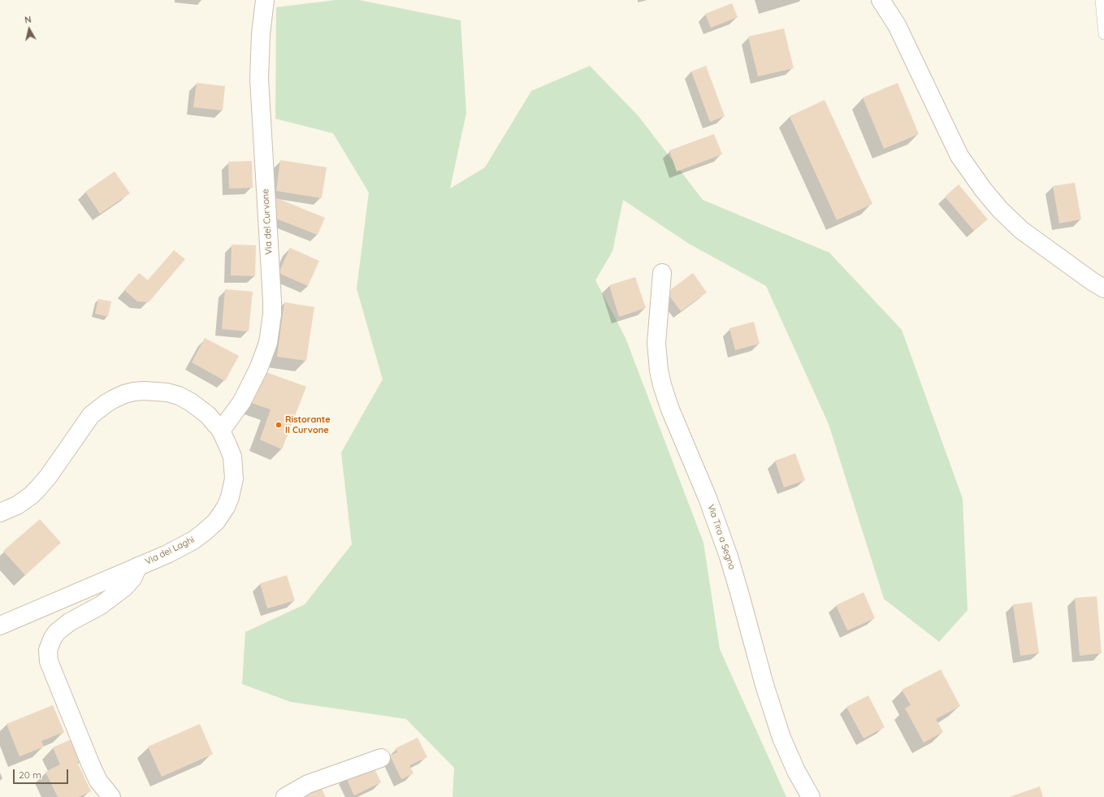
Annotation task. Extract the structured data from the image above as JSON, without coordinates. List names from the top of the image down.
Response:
{
  "streets": {
    "street": ["Via del Curvone", "Via Tiro a Segno", "Via dei Laghi"]
  },
  "crossings": [
    ["Via del Curvone", "Via dei Laghi"]
  ],
  "places": ["Ristorante Il Curvone"],
  "scale_bar": "20 m",
  "north": "top"
}
